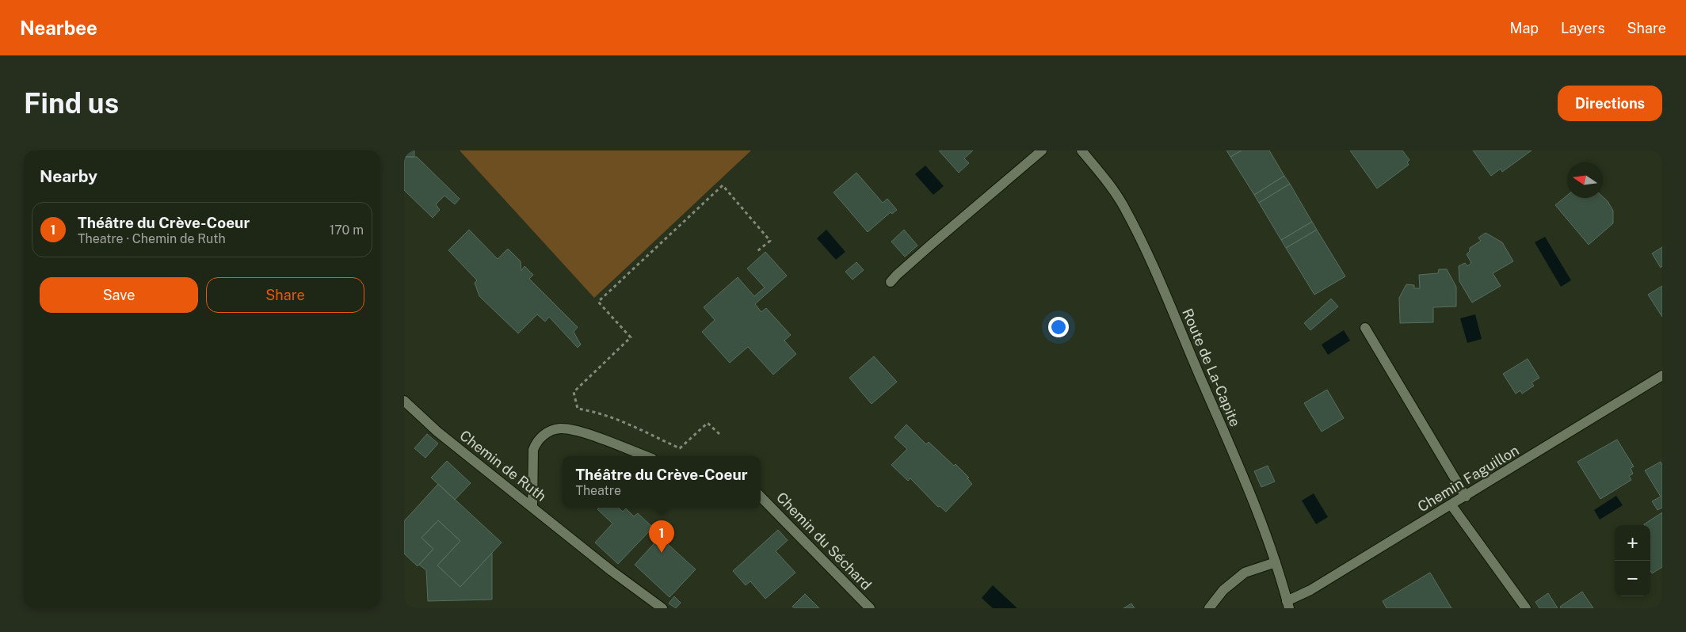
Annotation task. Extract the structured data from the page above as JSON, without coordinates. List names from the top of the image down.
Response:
{
  "streets": {
    "street": [
      "Route de La-Capite",
      "Chemin de Ruth",
      "Chemin Faguillon",
      "Chemin du Séchard"
    ]
  },
  "crossings": [
    ["Route de La-Capite", "Chemin Faguillon"]
  ],
  "north": "left",
  "page": {
    "header": "Nearbee",
    "nav": ["Map", "Layers", "Share"],
    "buttons": [
      "Directions",
      ["Save", "Share"]
    ],
    "title": "Find us",
    "heading": "Nearby",
    "list": [
      {
        "mark": "1",
        "name": "Théâtre du Crève-Coeur",
        "note": "Theatre · Chemin de Ruth",
        "value": "170 m"
      }
    ],
    "popup": ["Théâtre du Crève-Coeur", "Theatre"],
    "pins": "1",
    "map_buttons": ["+", "−"]
  }
}
